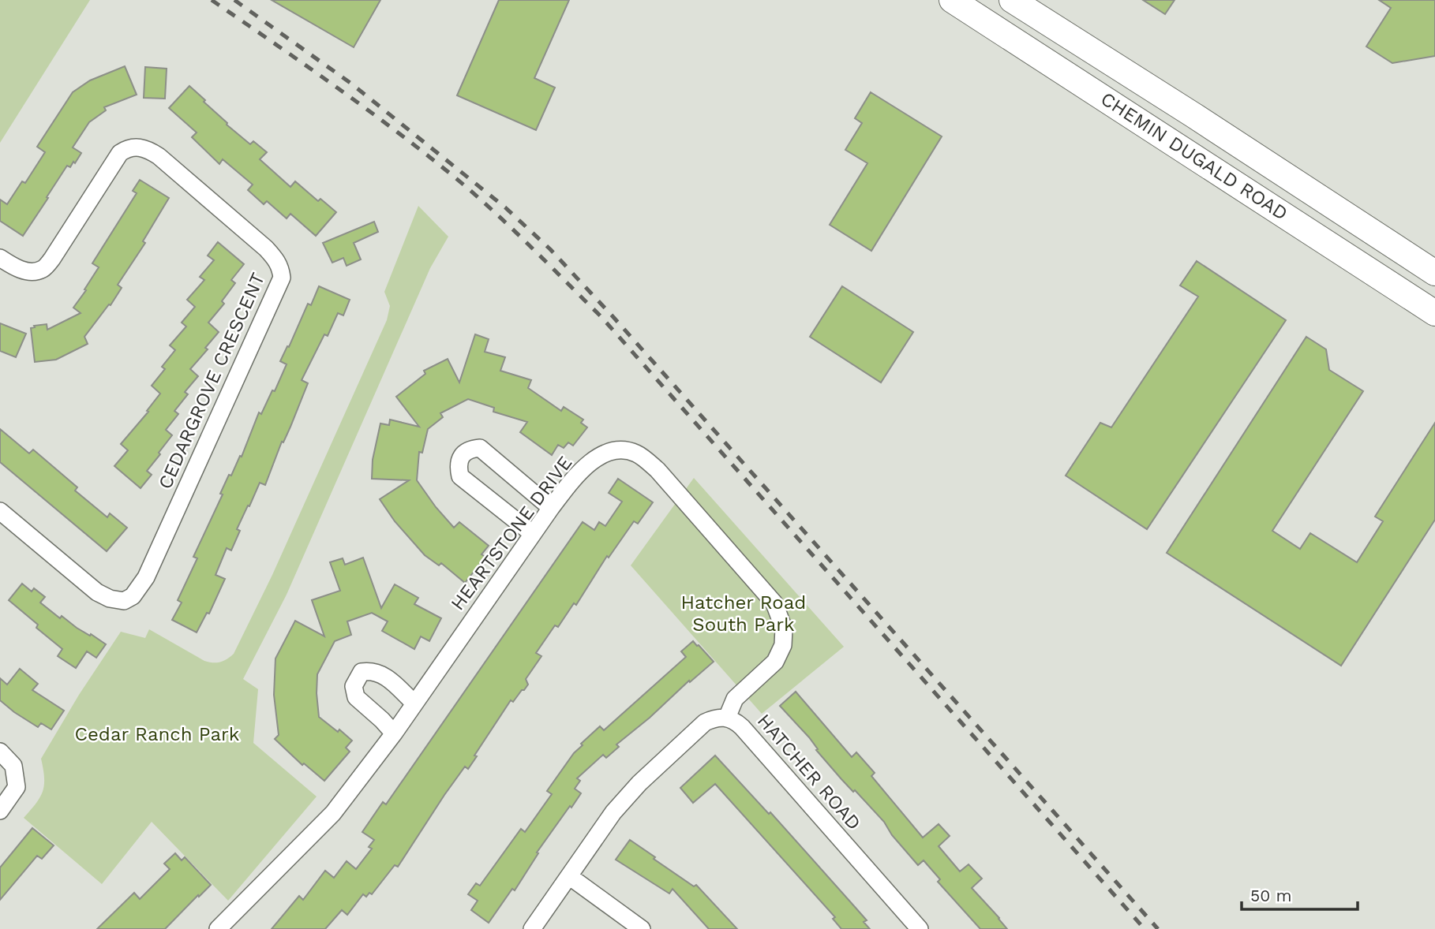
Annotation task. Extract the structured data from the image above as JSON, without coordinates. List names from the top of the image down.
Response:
{
  "streets": {
    "main road": ["CHEMIN DUGALD ROAD"],
    "street": ["CEDARGROVE CRESCENT", "HEARTSTONE DRIVE", "HATCHER ROAD"]
  },
  "crossings": [
    ["HEARTSTONE DRIVE", "HATCHER ROAD"]
  ],
  "parks": ["Hatcher Road South Park", "Cedar Ranch Park"],
  "scale_bar": "50 m"
}
